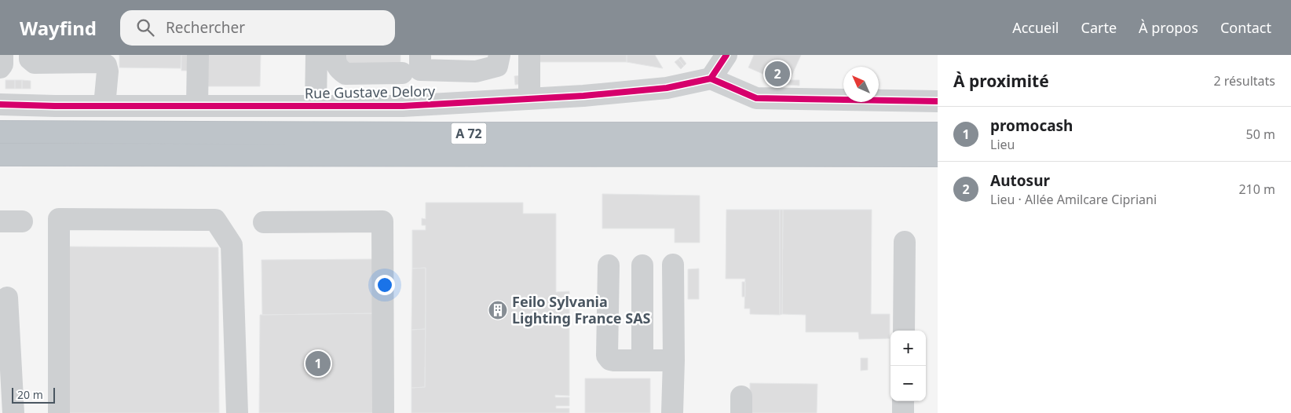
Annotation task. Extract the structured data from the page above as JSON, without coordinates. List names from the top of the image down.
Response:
{
  "streets": {
    "highway": ["A 72"],
    "street": ["Rue Gustave Delory"]
  },
  "places": {
    "building": ["Feilo Sylvania Lighting France SAS"]
  },
  "scale_bar": "20 m",
  "north": "top left",
  "page": {
    "header": "Wayfind",
    "search": "Rechercher",
    "nav": [
      "Accueil",
      "Carte",
      "À propos",
      "Contact"
    ],
    "heading": ["À proximité", "2 résultats"],
    "pins": ["2", "1"],
    "list": [
      {
        "mark": "1",
        "name": "promocash",
        "note": "Lieu",
        "value": "50 m"
      },
      {
        "mark": "2",
        "name": "Autosur",
        "note": "Lieu · Allée Amilcare Cipriani",
        "value": "210 m"
      }
    ],
    "map_buttons": ["+", "−"],
    "scale": "20 m"
  }
}
